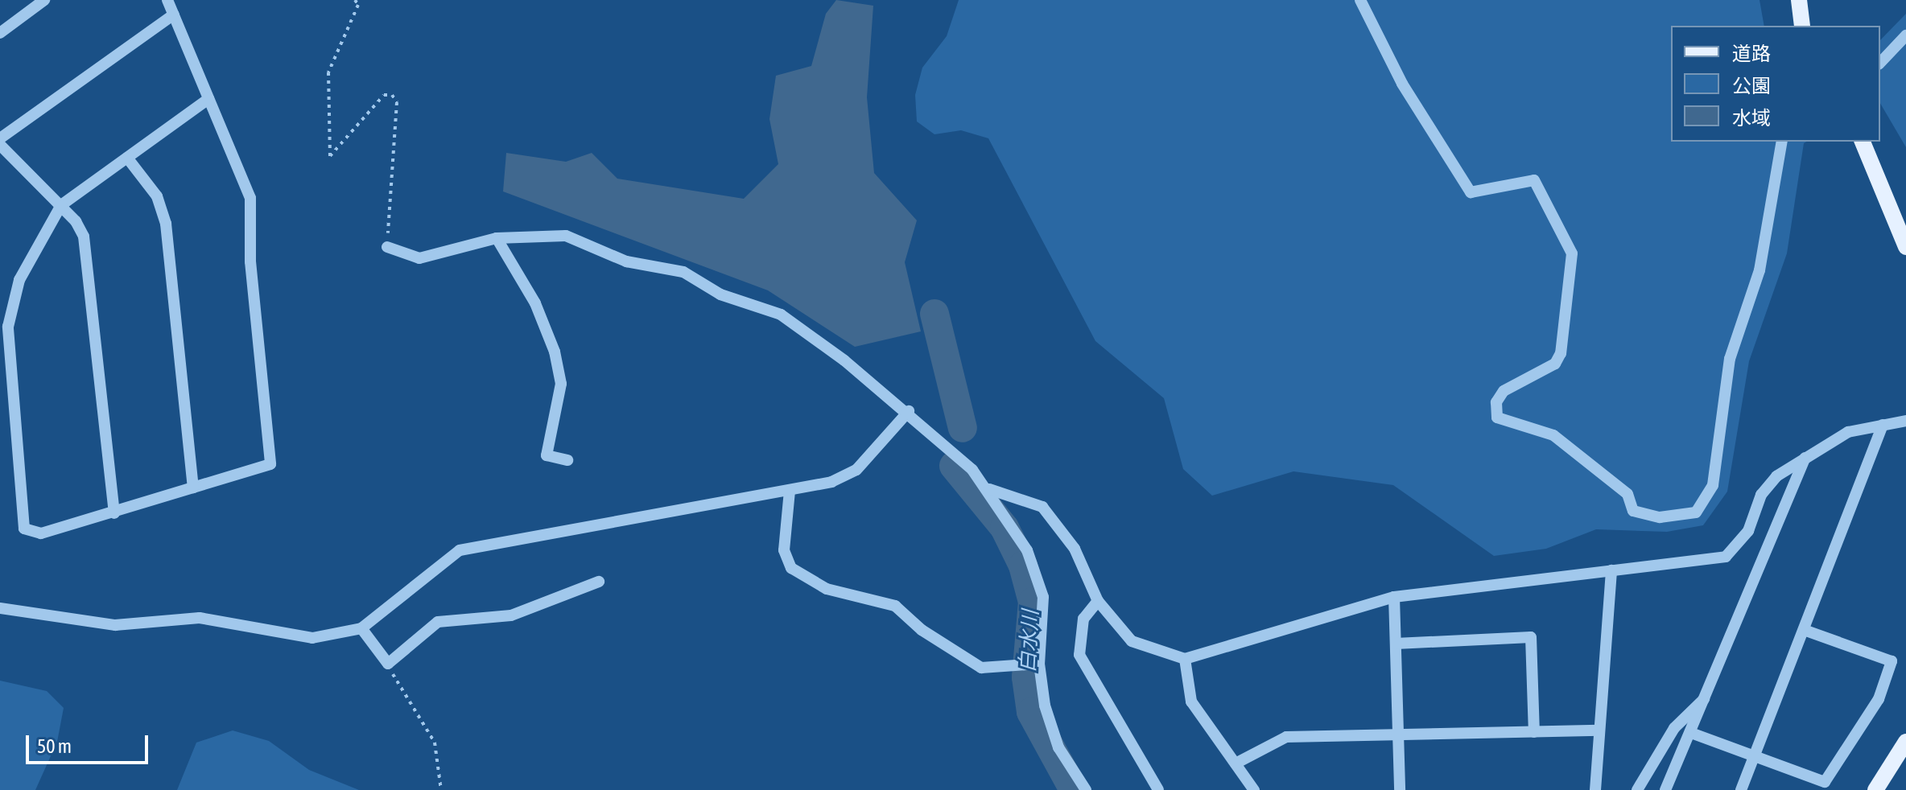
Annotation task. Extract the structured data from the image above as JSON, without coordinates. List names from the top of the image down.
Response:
{
  "water": ["白水川"],
  "legend": ["道路", "公園", "水域"],
  "scale_bar": "50 m"
}
